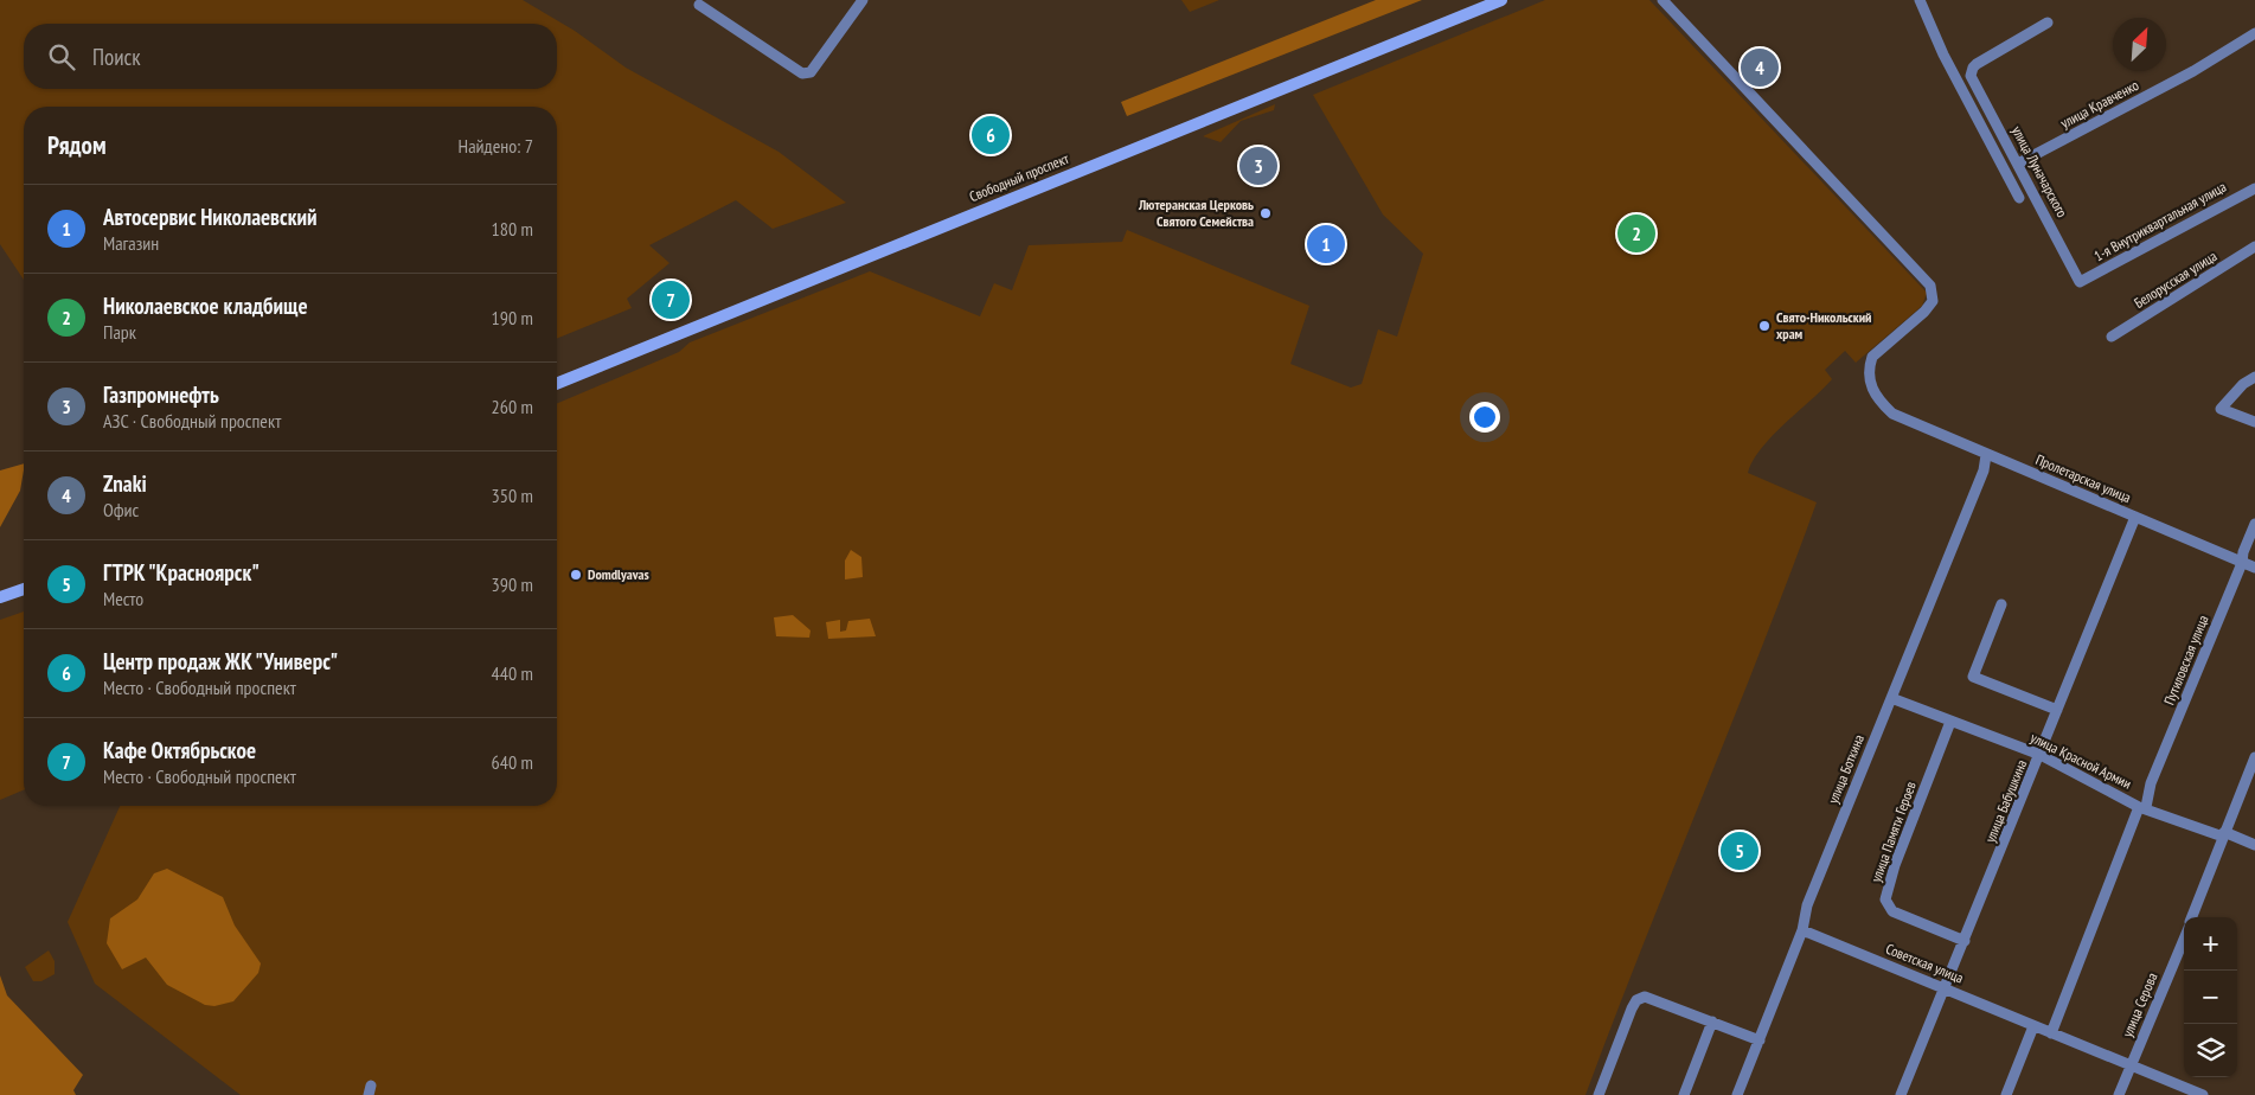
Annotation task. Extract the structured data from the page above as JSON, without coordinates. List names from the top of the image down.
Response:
{
  "streets": {
    "main road": ["Свободный проспект"],
    "street": [
      "улица Кравченко",
      "улица Луначарского",
      "1-я Внутриквартальная улица",
      "Белорусская улица",
      "Пролетарская улица",
      "Путиловская улица",
      "улица Красной Армии",
      "улица Боткина",
      "улица Бабушкина",
      "улица Памяти Героев",
      "Советская улица",
      "улица Серова"
    ]
  },
  "crossings": [
    ["улица Кравченко", "улица Луначарского"],
    ["улица Луначарского", "1-я Внутриквартальная улица"],
    ["Пролетарская улица", "Путиловская улица"],
    ["Пролетарская улица", "улица Боткина"],
    ["Пролетарская улица", "улица Бабушкина"],
    ["Путиловская улица", "улица Красной Армии"],
    ["Путиловская улица", "Советская улица"],
    ["улица Красной Армии", "улица Боткина"],
    ["улица Красной Армии", "улица Бабушкина"],
    ["улица Красной Армии", "улица Памяти Героев"],
    ["улица Боткина", "Советская улица"],
    ["улица Бабушкина", "улица Памяти Героев"],
    ["улица Бабушкина", "Советская улица"],
    ["Советская улица", "улица Серова"]
  ],
  "places": ["Лютеранская Церковь Святого Семейства", "Свято-Никольский храм", "Domdlyavas"],
  "north": "top right",
  "page": {
    "search": "Поиск",
    "pins": [
      "4",
      "6",
      "3",
      "2",
      "1",
      "7",
      "5"
    ],
    "heading": ["Рядом", "Найдено: 7"],
    "list": [
      {
        "mark": "1",
        "name": "Автосервис Николаевский",
        "note": "Магазин",
        "value": "180 m"
      },
      {
        "mark": "2",
        "name": "Николаевское кладбище",
        "note": "Парк",
        "value": "190 m"
      },
      {
        "mark": "3",
        "name": "Газпромнефть",
        "note": "АЗС · Свободный проспект",
        "value": "260 m"
      },
      {
        "mark": "4",
        "name": "Znaki",
        "note": "Офис",
        "value": "350 m"
      },
      {
        "mark": "5",
        "name": "ГТРК \"Красноярск\"",
        "note": "Место",
        "value": "390 m"
      },
      {
        "mark": "6",
        "name": "Центр продаж ЖК \"Универс\"",
        "note": "Место · Свободный проспект",
        "value": "440 m"
      },
      {
        "mark": "7",
        "name": "Кафе Октябрьское",
        "note": "Место · Свободный проспект",
        "value": "640 m"
      }
    ],
    "map_buttons": ["+", "−"]
  }
}
